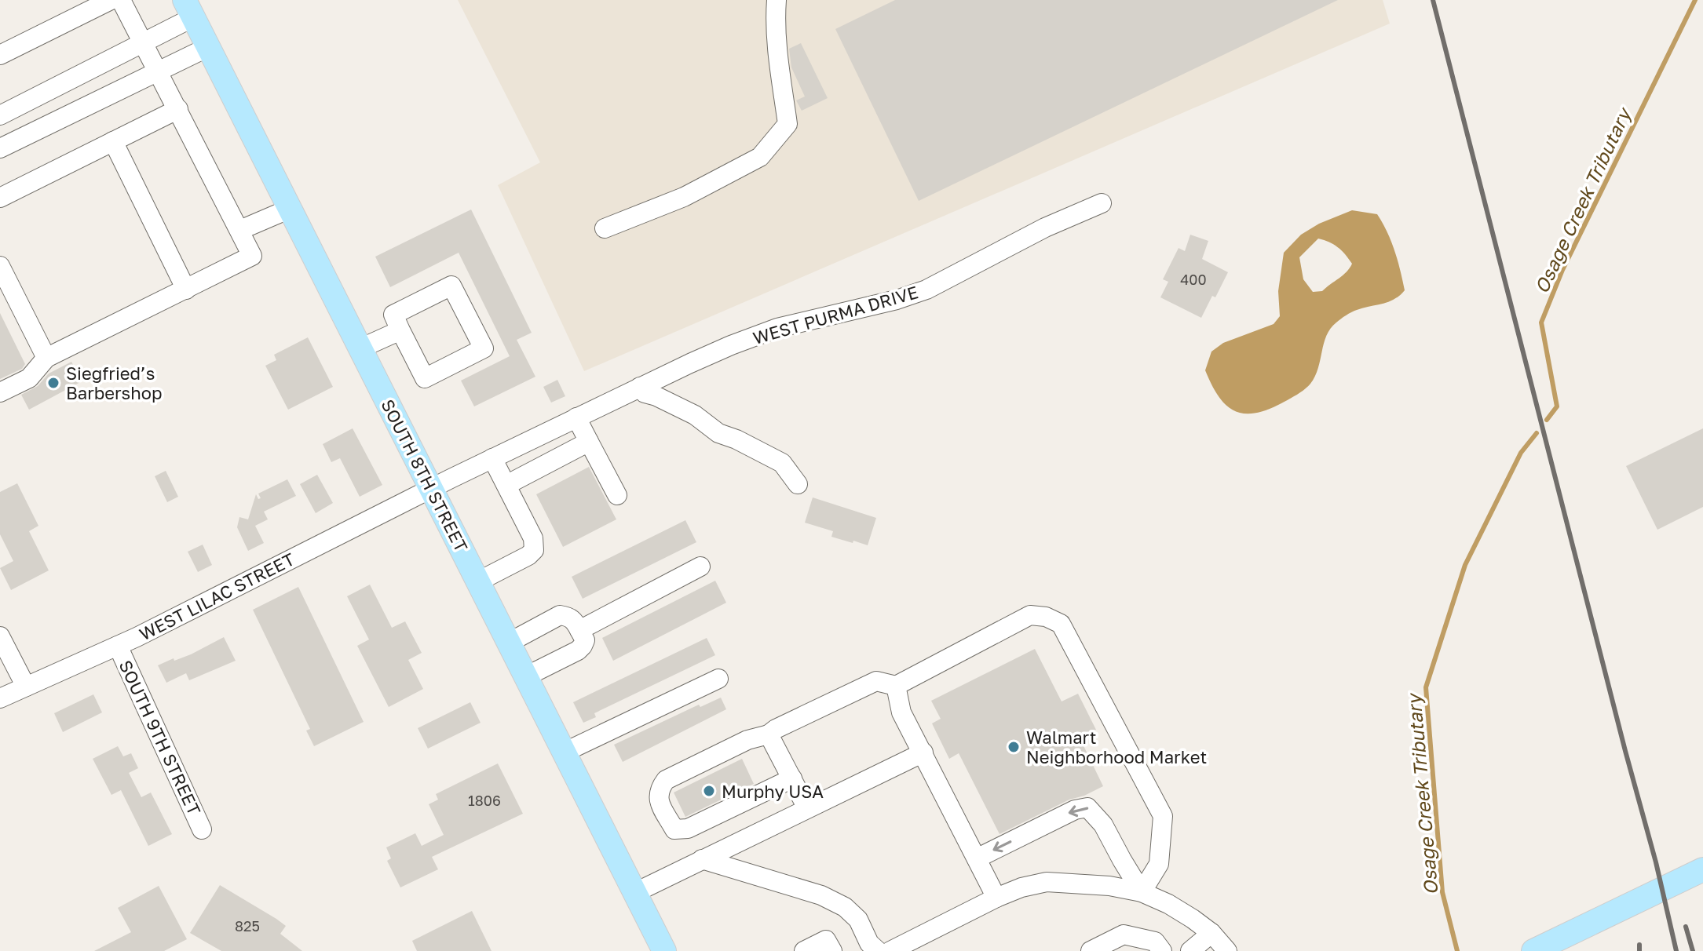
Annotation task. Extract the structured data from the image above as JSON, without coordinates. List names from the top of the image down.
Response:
{
  "streets": {
    "main road": ["SOUTH 8TH STREET"],
    "street": ["WEST PURMA DRIVE", "WEST LILAC STREET", "SOUTH 9TH STREET"]
  },
  "crossings": [
    ["WEST PURMA DRIVE", "SOUTH 8TH STREET"],
    ["WEST PURMA DRIVE", "WEST LILAC STREET"],
    ["SOUTH 8TH STREET", "WEST LILAC STREET"],
    ["WEST LILAC STREET", "SOUTH 9TH STREET"]
  ],
  "water": ["Osage Creek Tributary"],
  "places": ["Siegfried’s Barbershop", "Walmart Neighborhood Market", "Murphy USA"],
  "house_numbers": ["400", "1806", "825"]
}
